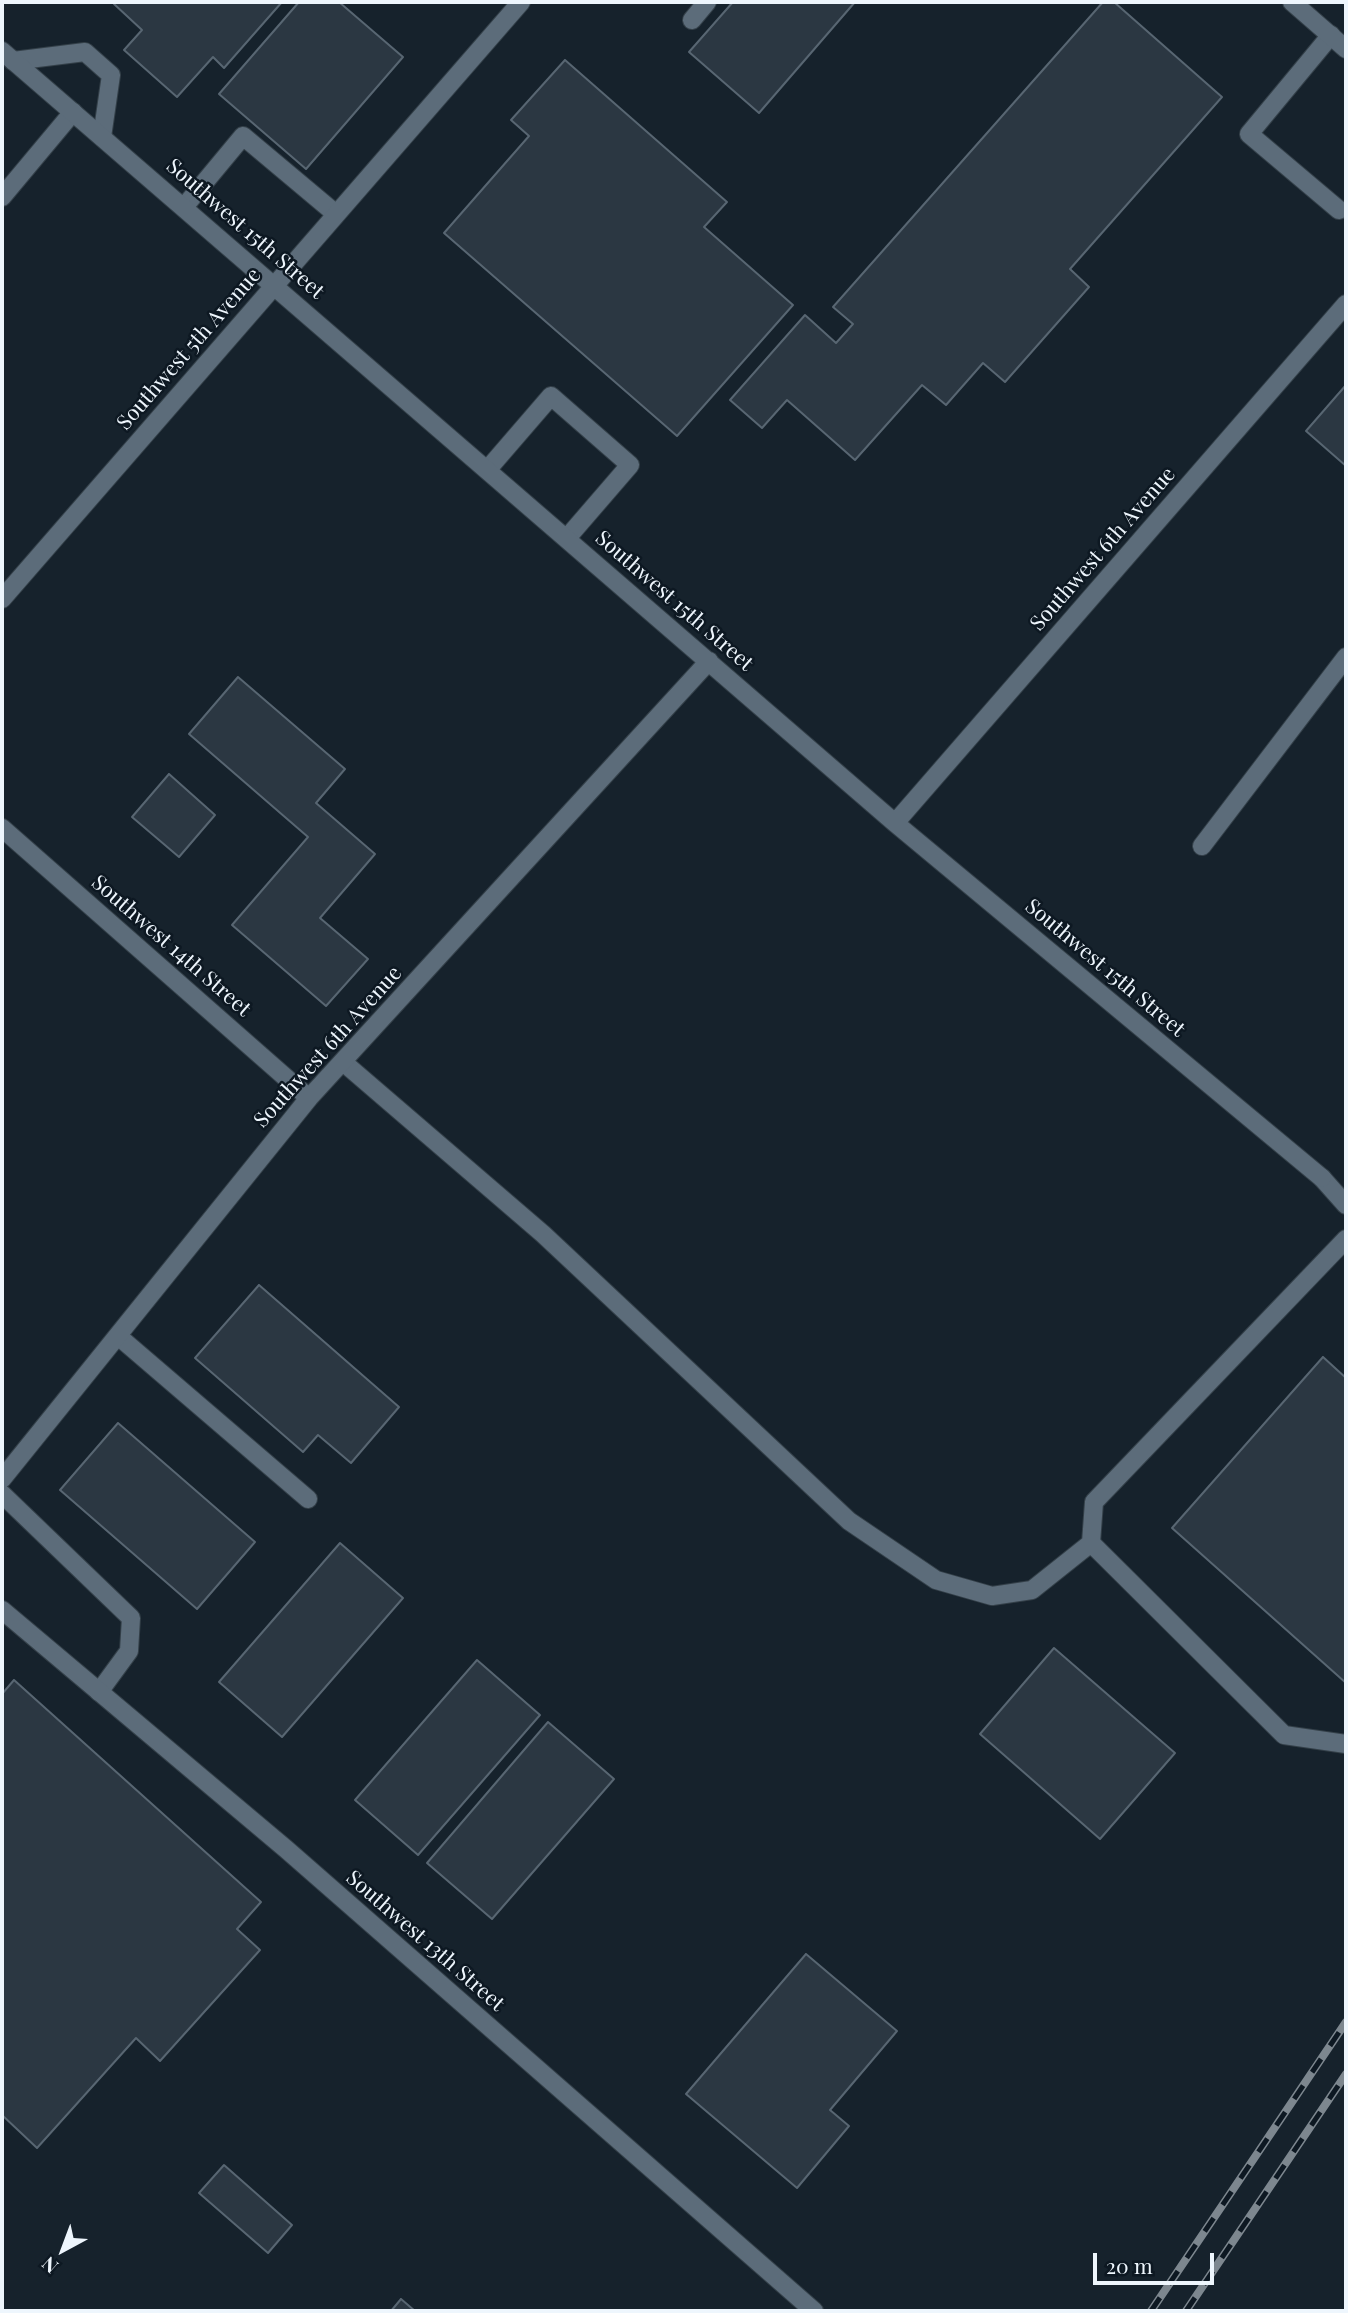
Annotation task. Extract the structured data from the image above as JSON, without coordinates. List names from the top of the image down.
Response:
{
  "streets": {
    "street": [
      "Southwest 15th Street",
      "Southwest 5th Avenue",
      "Southwest 6th Avenue",
      "Southwest 14th Street",
      "Southwest 13th Street"
    ]
  },
  "crossings": [
    ["Southwest 15th Street", "Southwest 5th Avenue"],
    ["Southwest 15th Street", "Southwest 6th Avenue"],
    ["Southwest 6th Avenue", "Southwest 14th Street"]
  ],
  "scale_bar": "20 m",
  "north": "bottom left"
}
